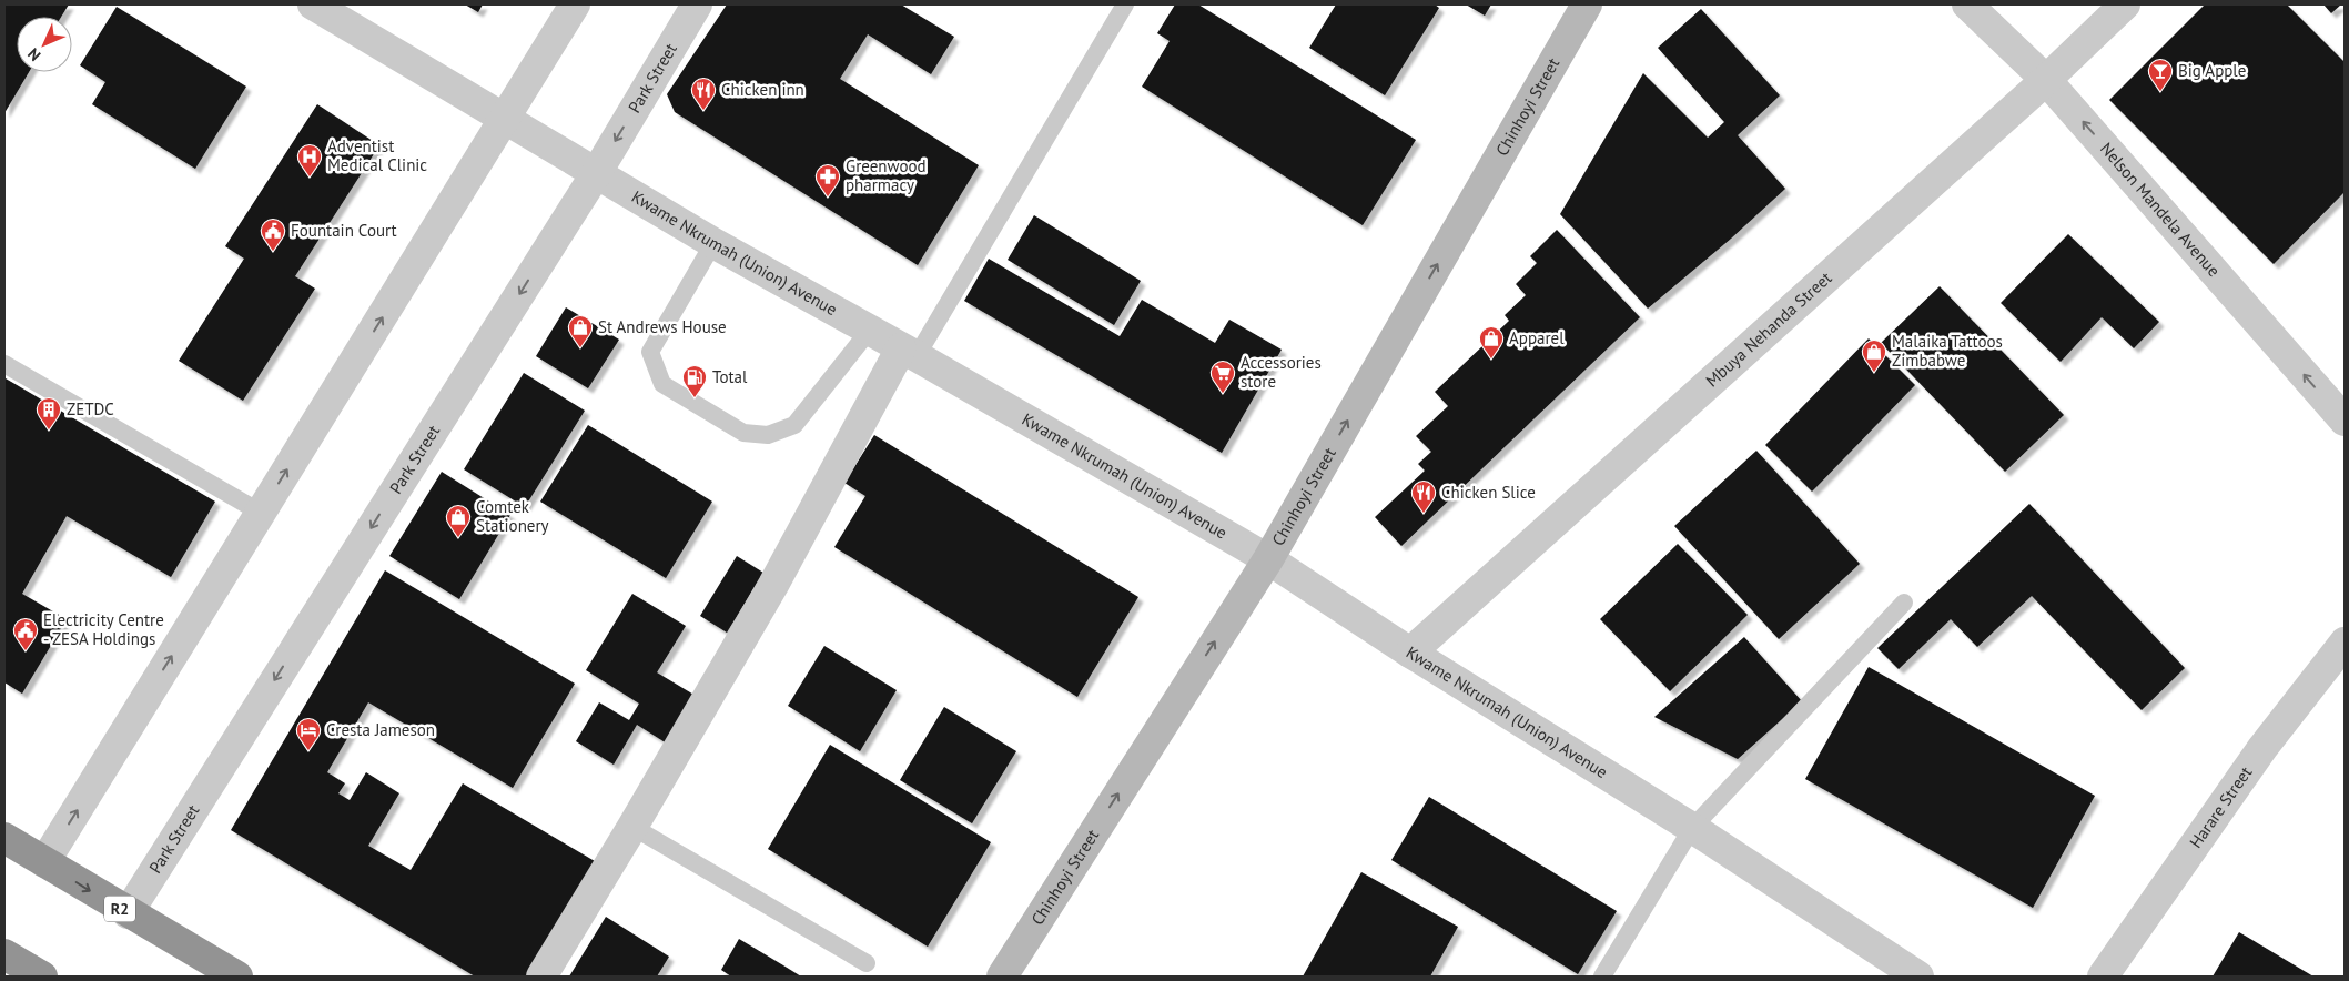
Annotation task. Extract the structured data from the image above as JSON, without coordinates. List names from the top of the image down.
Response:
{
  "streets": {
    "highway": ["R2"],
    "street": [
      "Park Street",
      "Chinhoyi Street",
      "Nelson Mandela Avenue",
      "Kwame Nkrumah (Union) Avenue",
      "Mbuya Nehanda Street",
      "Harare Street"
    ]
  },
  "crossings": [
    ["Park Street", "Kwame Nkrumah (Union) Avenue"],
    ["Park Street", "R2"],
    ["Chinhoyi Street", "Kwame Nkrumah (Union) Avenue"],
    ["Nelson Mandela Avenue", "Mbuya Nehanda Street"],
    ["Kwame Nkrumah (Union) Avenue", "Mbuya Nehanda Street"]
  ],
  "one_way": ["Chinhoyi Street", "Nelson Mandela Avenue"],
  "places": {
    "bar": ["Big Apple"],
    "restaurant": ["Chicken inn", "Chicken Slice"],
    "hospital": ["Adventist Medical Clinic"],
    "pharmacy": ["Greenwood pharmacy"],
    "public building": ["Fountain Court", "Electricity Centre - ZESA Holdings"],
    "shop": [
      "St Andrews House",
      "Apparel",
      "Malaika Tattoos Zimbabwe",
      "Comtek Stationery"
    ],
    "supermarket": ["Accessories store"],
    "fuel station": ["Total"],
    "building": ["ZETDC"],
    "hotel": ["Cresta Jameson"]
  },
  "north": "bottom left"
}
